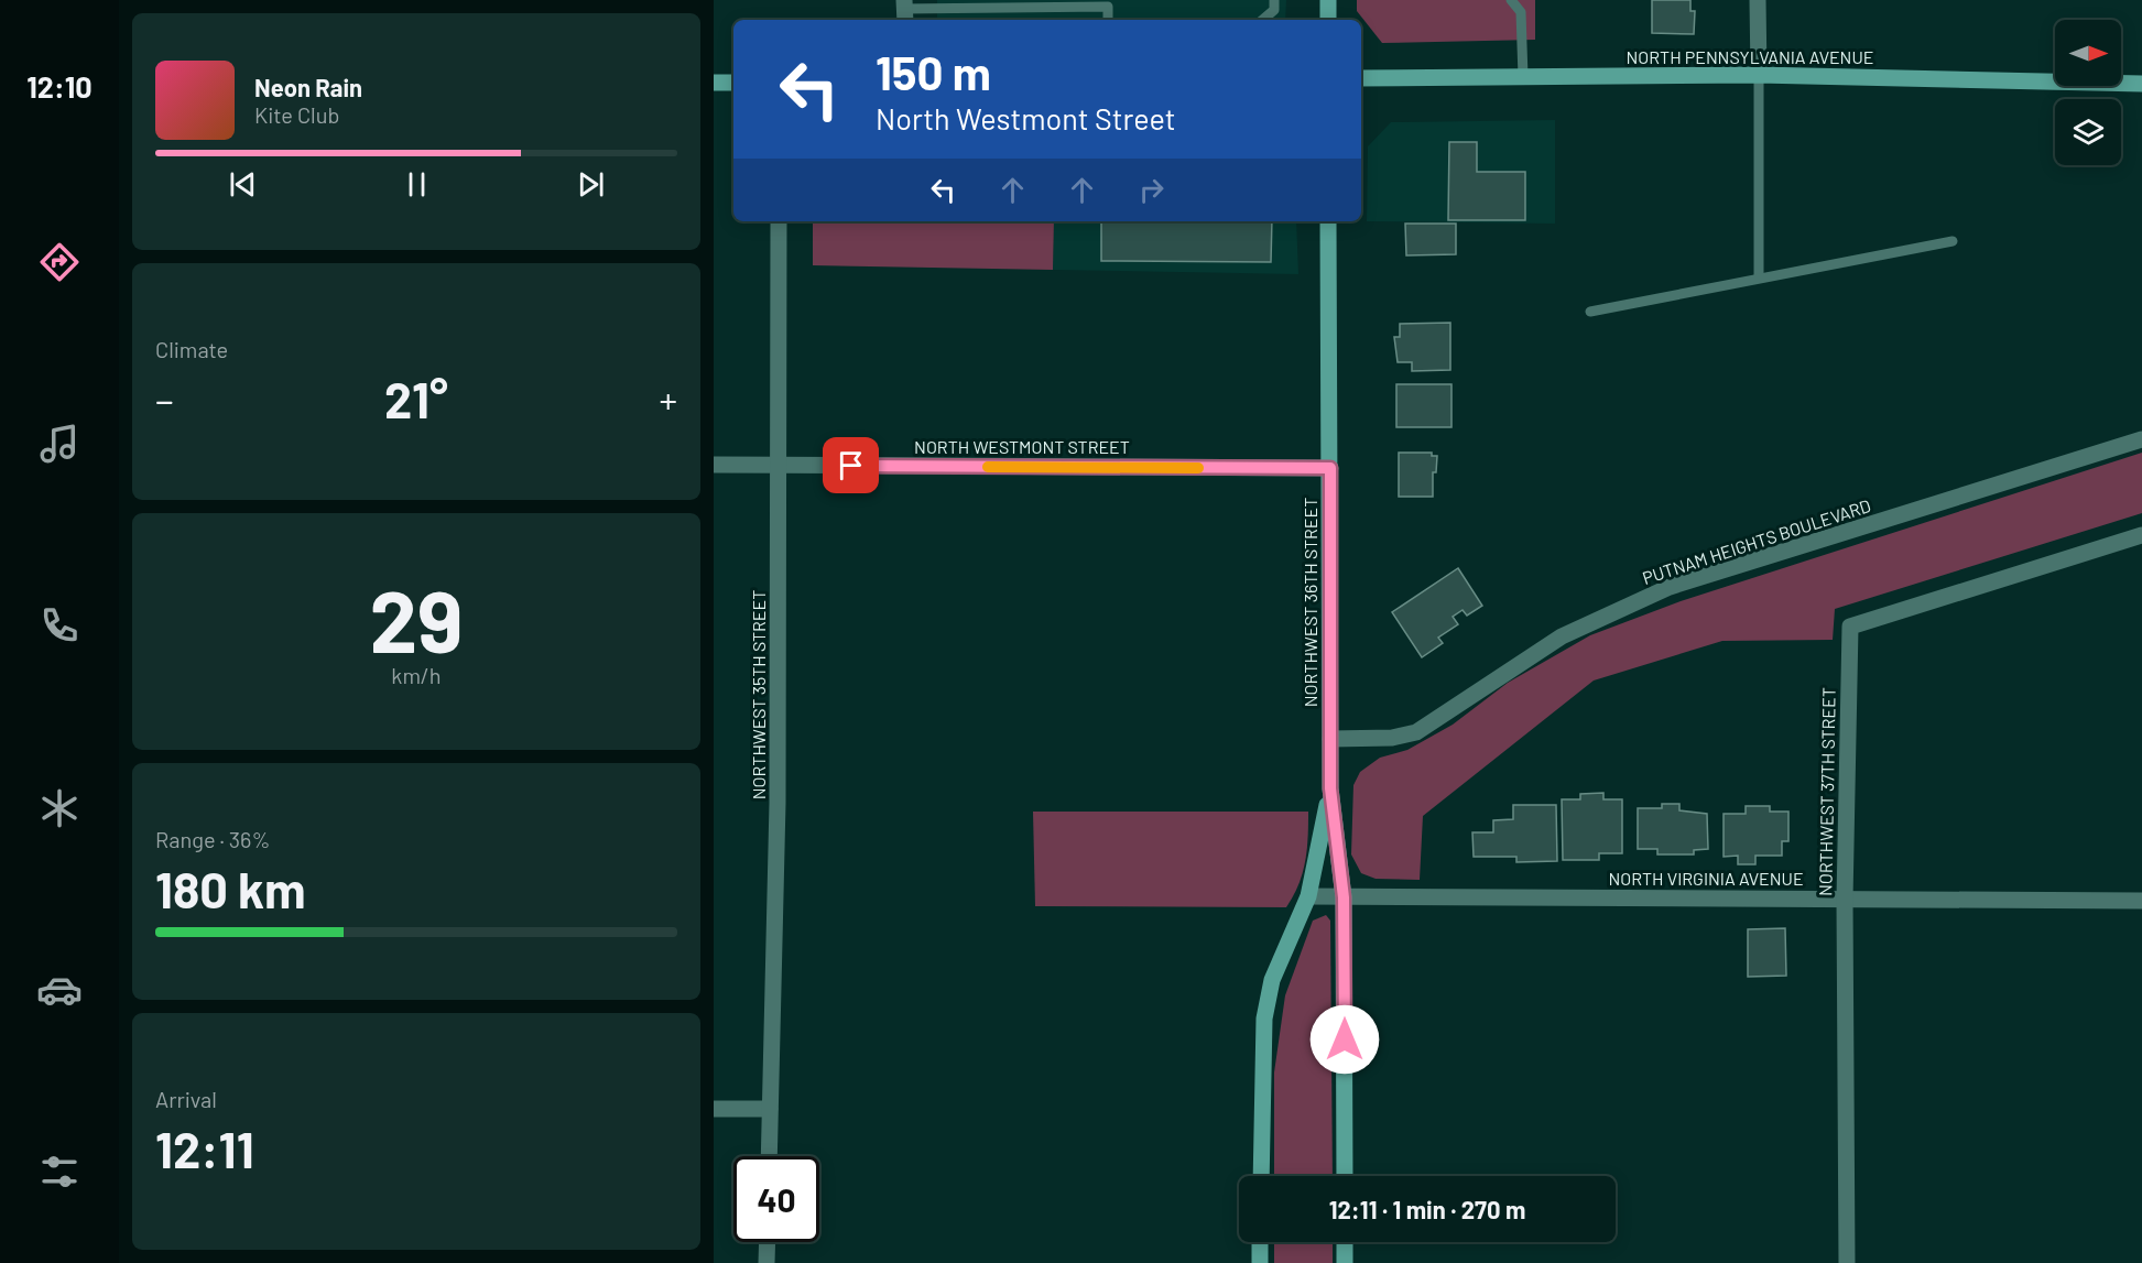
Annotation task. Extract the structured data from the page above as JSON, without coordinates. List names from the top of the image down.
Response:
{
  "streets": {
    "street": [
      "NORTH PENNSYLVANIA AVENUE",
      "NORTH WESTMONT STREET",
      "PUTNAM HEIGHTS BOULEVARD",
      "NORTHWEST 36TH STREET",
      "NORTHWEST 35TH STREET",
      "NORTHWEST 37TH STREET",
      "NORTH VIRGINIA AVENUE"
    ]
  },
  "crossings": [
    ["NORTH WESTMONT STREET", "NORTHWEST 36TH STREET"],
    ["NORTH WESTMONT STREET", "NORTHWEST 35TH STREET"],
    ["PUTNAM HEIGHTS BOULEVARD", "NORTHWEST 36TH STREET"],
    ["NORTHWEST 36TH STREET", "NORTH VIRGINIA AVENUE"],
    ["NORTHWEST 37TH STREET", "NORTH VIRGINIA AVENUE"]
  ],
  "north": "right",
  "page": {
    "tabs": "12:10",
    "turn": ["150 m", "North Westmont Street"],
    "song": ["Neon Rain", "Kite Club"],
    "tile": [
      "Climate",
      ["29", "km/h"],
      ["Range · 36%", "180 km"],
      ["Arrival", "12:11"]
    ],
    "heat": ["−", "21°", "+"],
    "limit": "40",
    "trip": "12:11 · 1 min · 270 m"
  }
}
